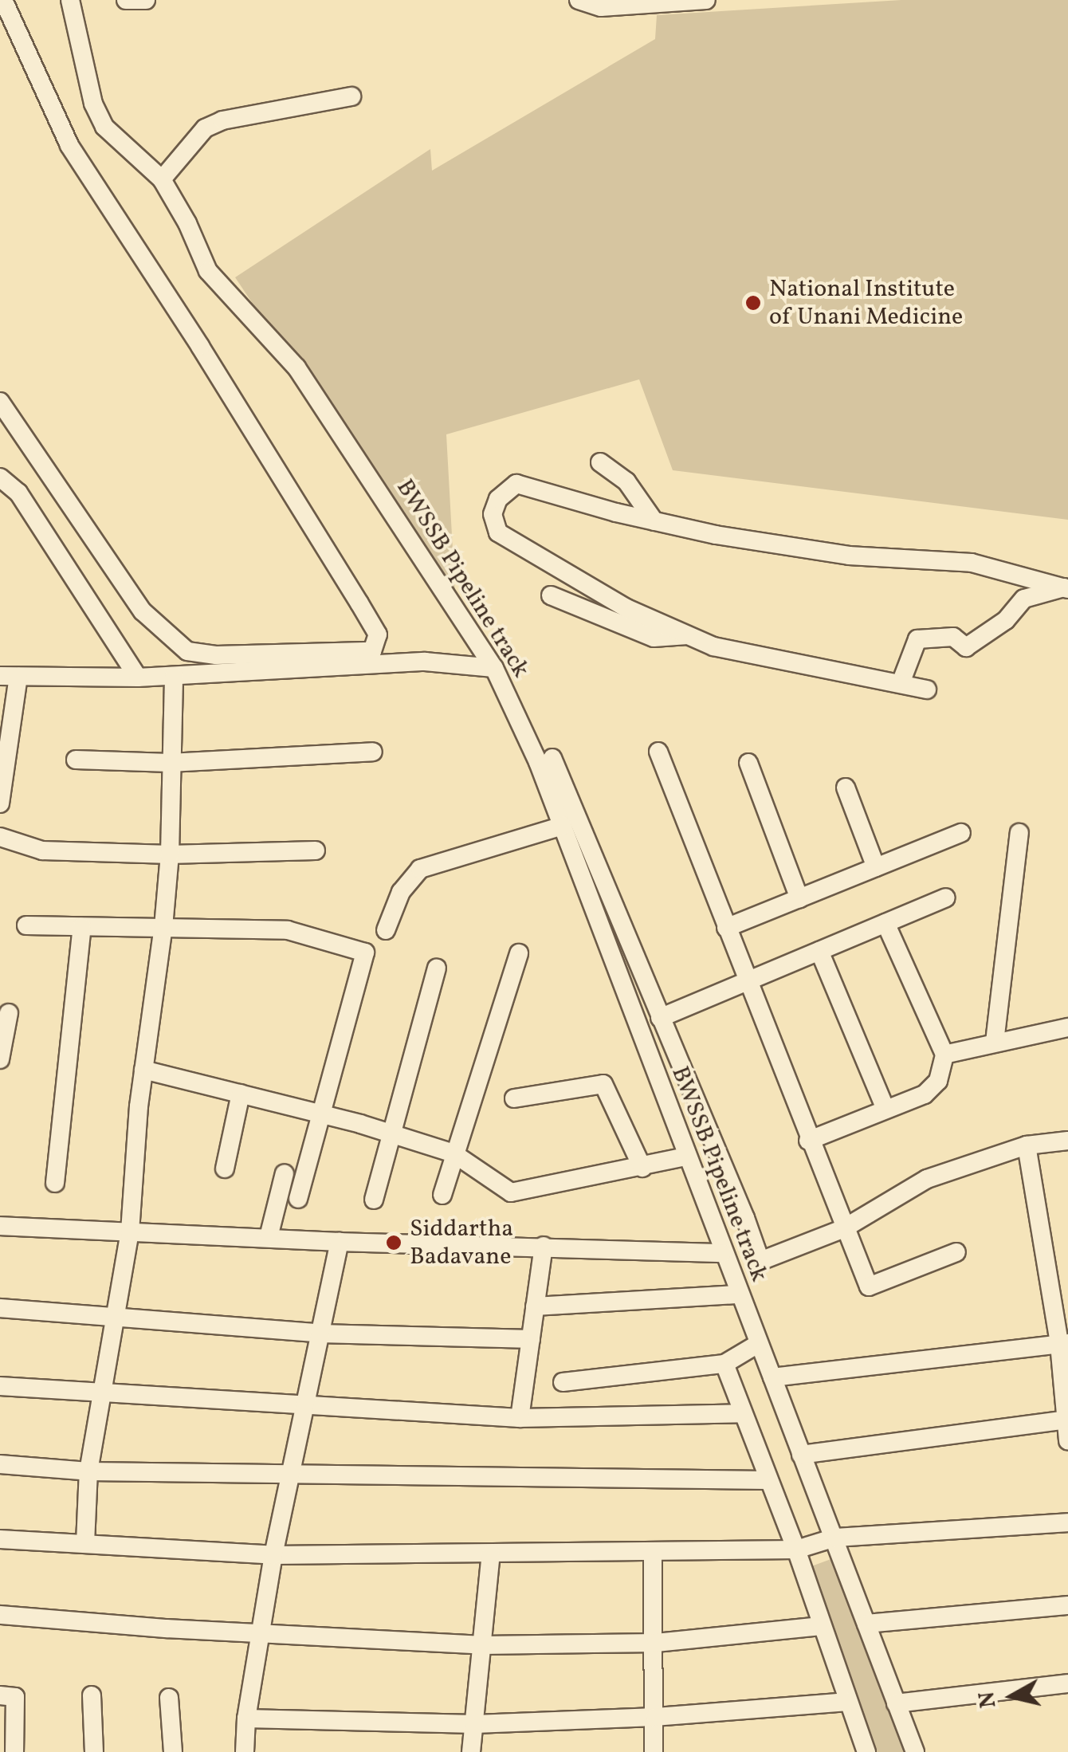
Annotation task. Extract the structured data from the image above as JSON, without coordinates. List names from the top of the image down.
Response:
{
  "streets": {
    "street": ["BWSSB Pipeline track"]
  },
  "places": ["National Institute of Unani Medicine", "Siddartha Badavane"],
  "north": "left"
}
